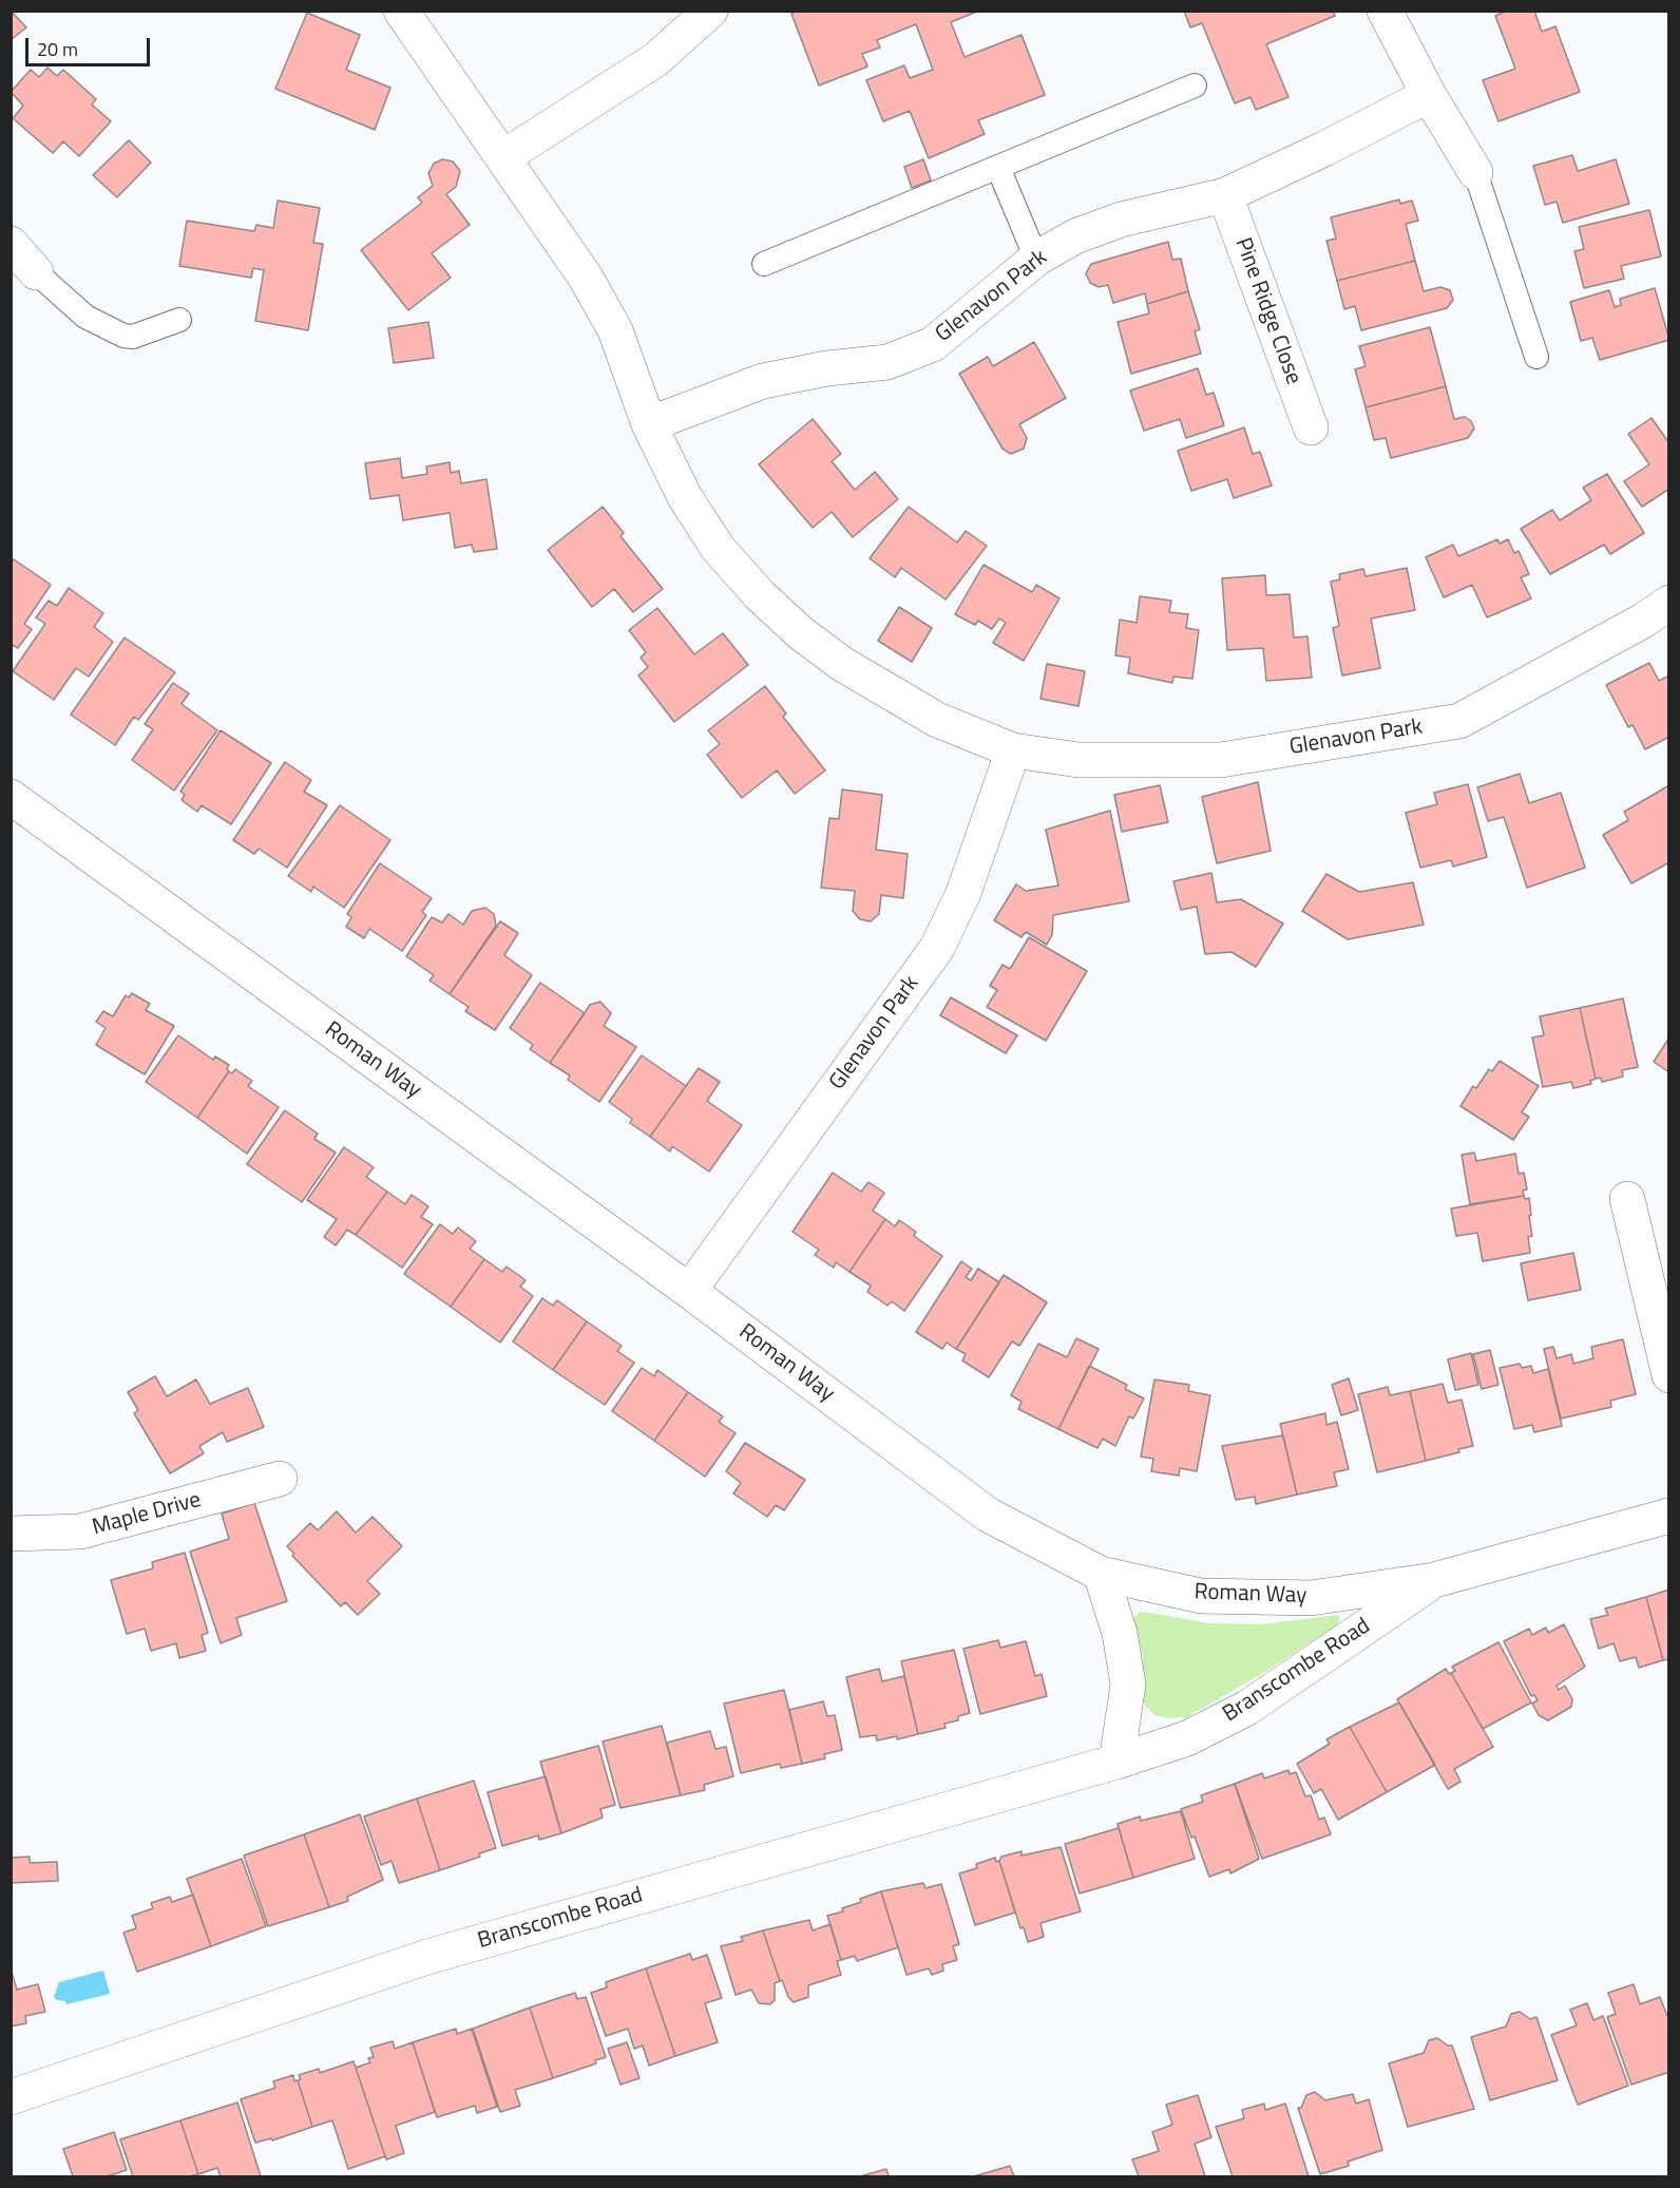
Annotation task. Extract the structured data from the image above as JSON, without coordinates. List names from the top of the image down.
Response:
{
  "streets": {
    "street": [
      "Glenavon Park",
      "Pine Ridge Close",
      "Roman Way",
      "Maple Drive",
      "Branscombe Road"
    ]
  },
  "crossings": [
    ["Glenavon Park", "Pine Ridge Close"],
    ["Glenavon Park", "Roman Way"],
    ["Roman Way", "Branscombe Road"]
  ],
  "scale_bar": "20 m"
}
